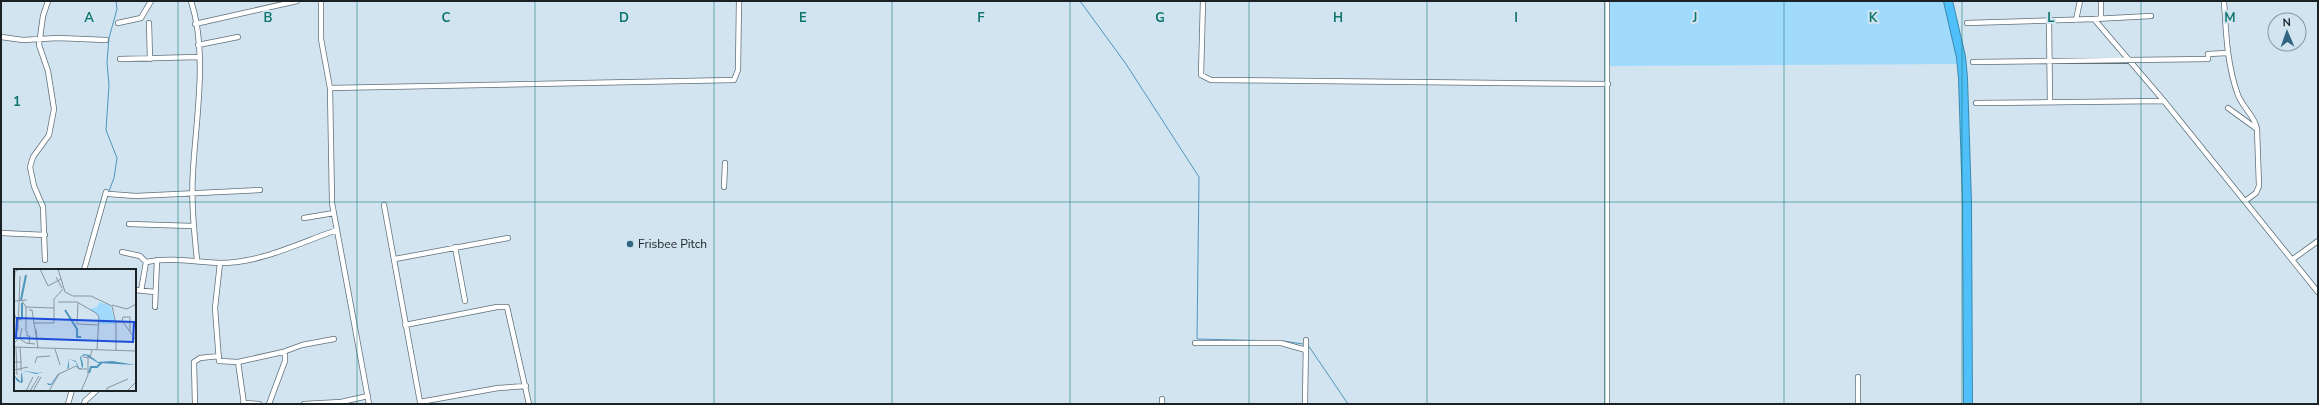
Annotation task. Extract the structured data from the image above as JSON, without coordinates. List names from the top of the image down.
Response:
{
  "places": ["Frisbee Pitch"],
  "north": "top",
  "grid": {
    "columns": [
      "A",
      "B",
      "C",
      "D",
      "E",
      "F",
      "G",
      "H",
      "I",
      "J",
      "K",
      "L",
      "M"
    ],
    "rows": ["1"]
  }
}
